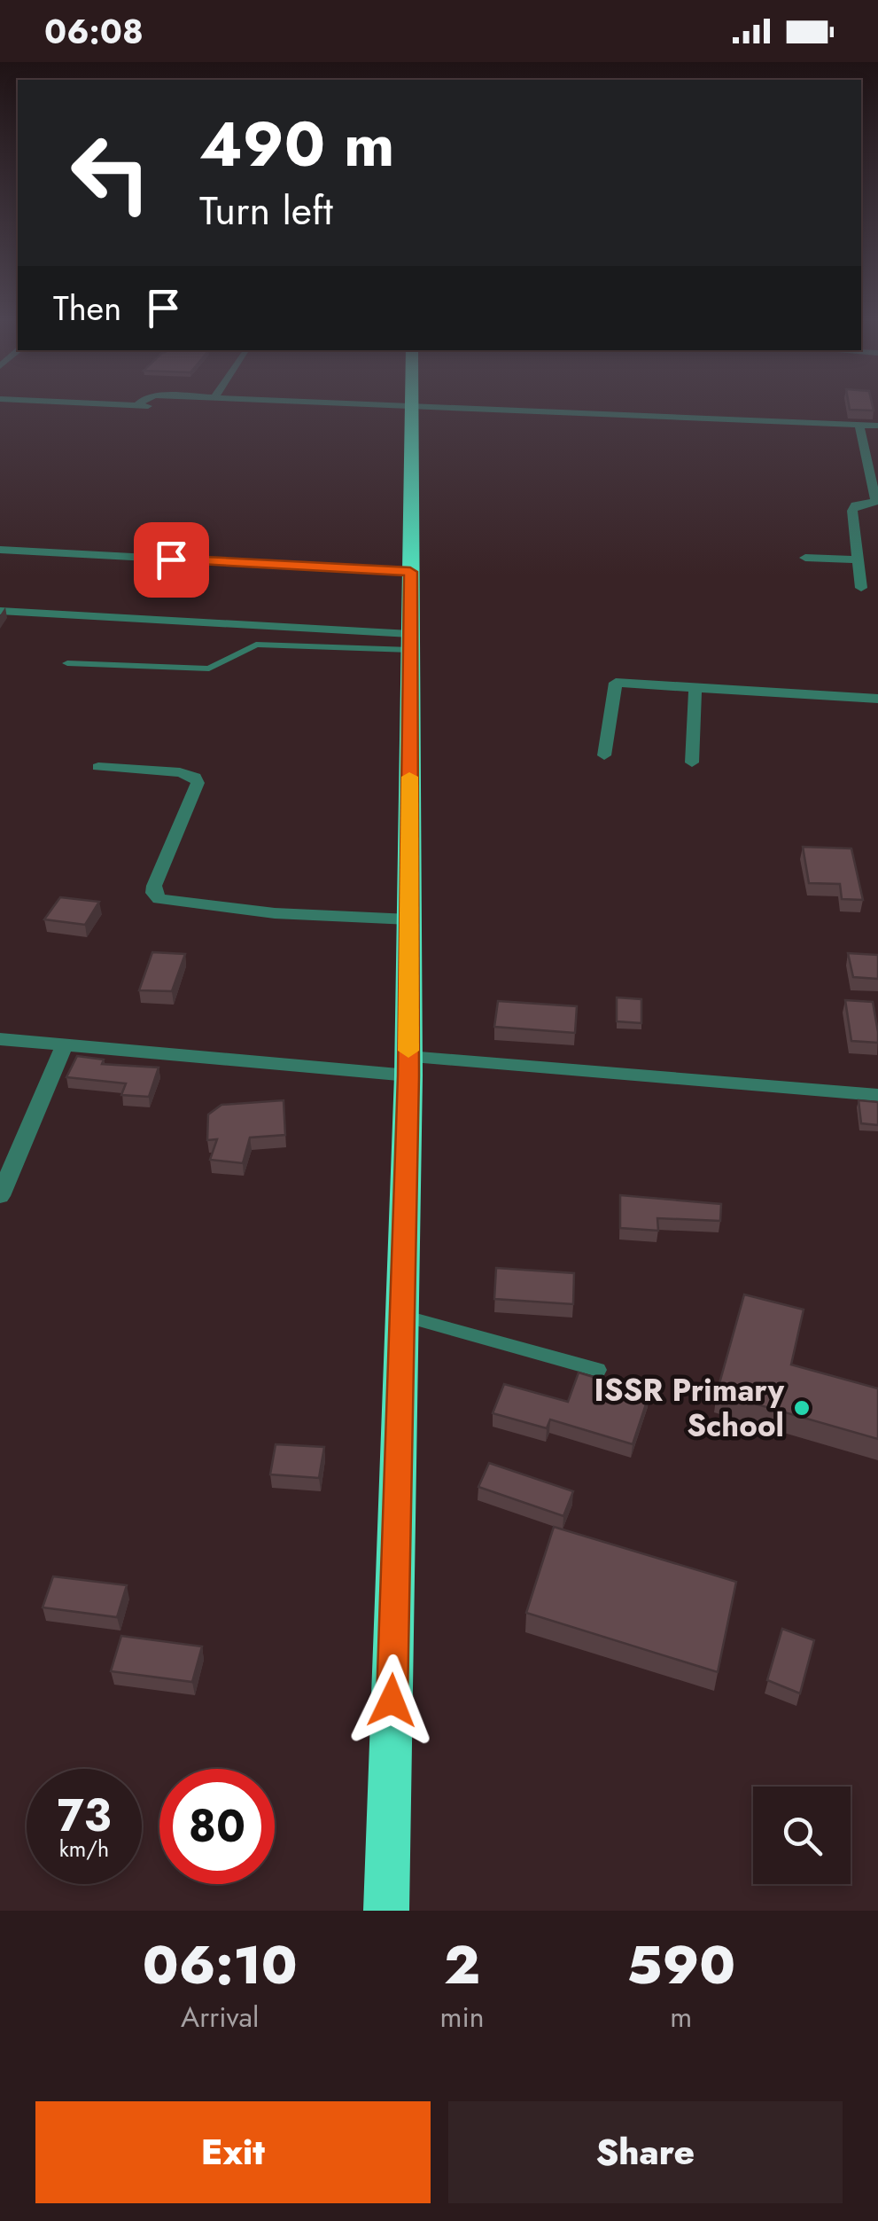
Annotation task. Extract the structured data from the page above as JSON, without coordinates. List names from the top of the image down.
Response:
{
  "places": ["ISSR Primary School"],
  "page": {
    "status": "06:08",
    "turn": ["490 m", "Turn left"],
    "then": "Then",
    "speed": "73 km/h",
    "limit": "80",
    "eta": [
      "06:10",
      "Arrival",
      "2",
      "min",
      "590",
      "m"
    ],
    "buttons": ["Exit", "Share"]
  }
}
